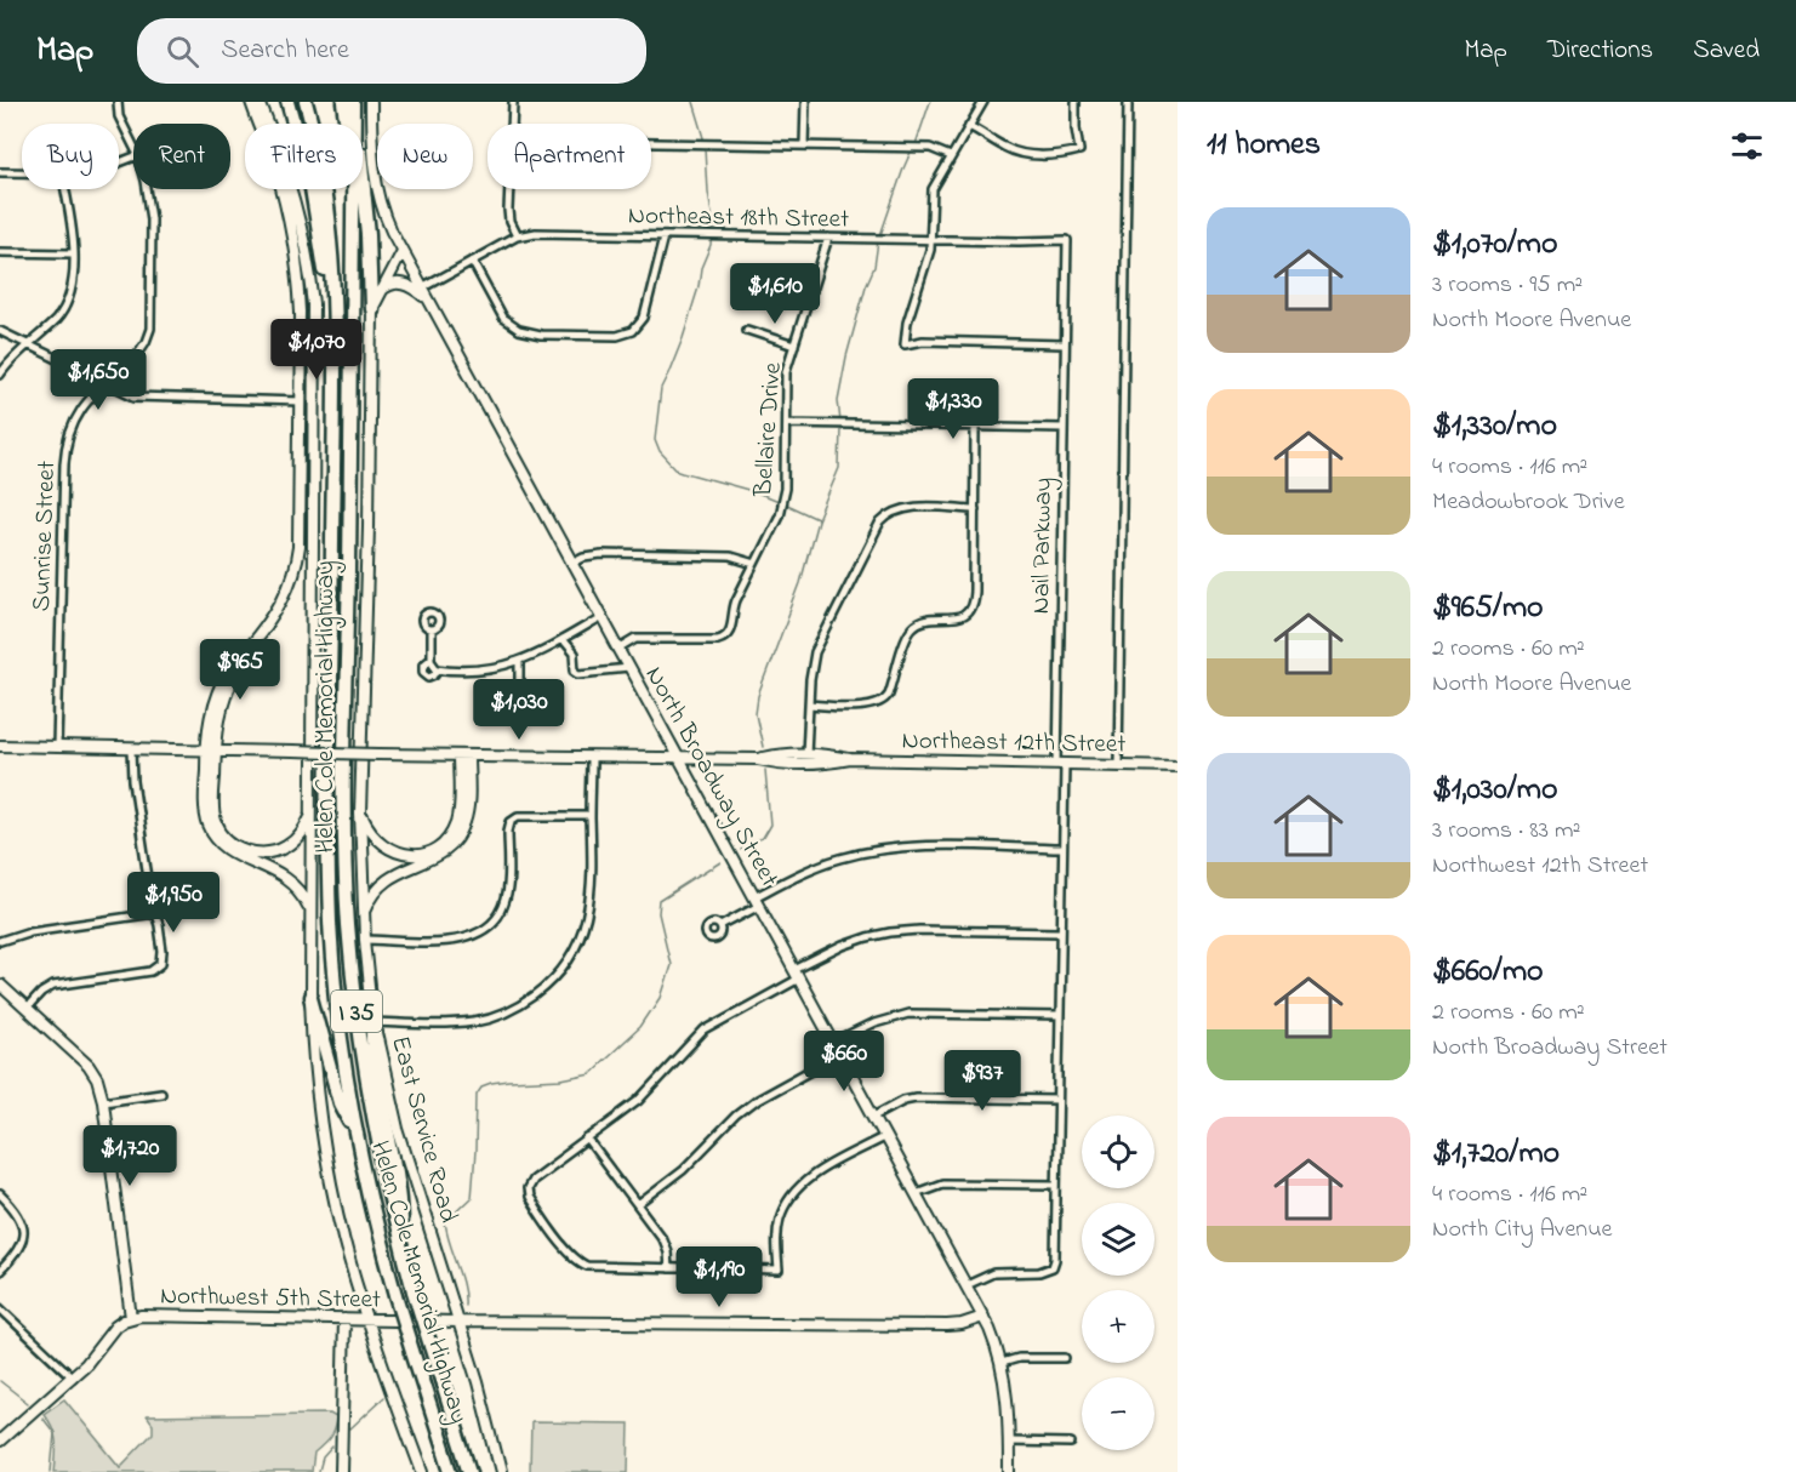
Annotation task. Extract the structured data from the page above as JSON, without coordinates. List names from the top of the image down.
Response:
{
  "streets": {
    "highway": ["Helen Cole Memorial Highway", "I 35"],
    "main road": [
      "Northeast 12th Street",
      "North Broadway Street",
      "East Service Road",
      "Northwest 5th Street"
    ],
    "street": [
      "Northeast 18th Street",
      "Bellaire Drive",
      "Sunrise Street",
      "Nail Parkway"
    ]
  },
  "crossings": [
    ["Northeast 18th Street", "Bellaire Drive"],
    ["Northeast 18th Street", "Nail Parkway"],
    ["Northeast 18th Street", "North Broadway Street"],
    ["Bellaire Drive", "North Broadway Street"],
    ["Sunrise Street", "Northeast 12th Street"],
    ["Nail Parkway", "Northeast 12th Street"],
    ["Nail Parkway", "North Broadway Street"],
    ["Northeast 12th Street", "North Broadway Street"],
    ["North Broadway Street", "Northwest 5th Street"],
    ["East Service Road", "Northwest 5th Street"]
  ],
  "page": {
    "header": "Map",
    "search": "Search here",
    "nav": ["Map", "Directions", "Saved"],
    "heading": "11 homes",
    "chip": [
      "Buy",
      "Rent",
      "Filters",
      "New",
      "Apartment"
    ],
    "list": [
      {
        "name": "$1,070/mo",
        "note": "3 rooms · 95 m² · North Moore Avenue"
      },
      {
        "name": "$1,330/mo",
        "note": "4 rooms · 116 m² · Meadowbrook Drive"
      },
      {
        "name": "$965/mo",
        "note": "2 rooms · 60 m² · North Moore Avenue"
      },
      {
        "name": "$1,030/mo",
        "note": "3 rooms · 83 m² · Northwest 12th Street"
      },
      {
        "name": "$660/mo",
        "note": "2 rooms · 60 m² · North Broadway Street"
      },
      {
        "name": "$1,720/mo",
        "note": "4 rooms · 116 m² · North City Avenue"
      }
    ],
    "price": [
      "$1,610",
      "$1,070",
      "$1,650",
      "$1,330",
      "$965",
      "$1,030",
      "$1,950",
      "$660",
      "$937",
      "$1,720",
      "$1,190"
    ],
    "map_buttons": ["+", "−"]
  }
}
